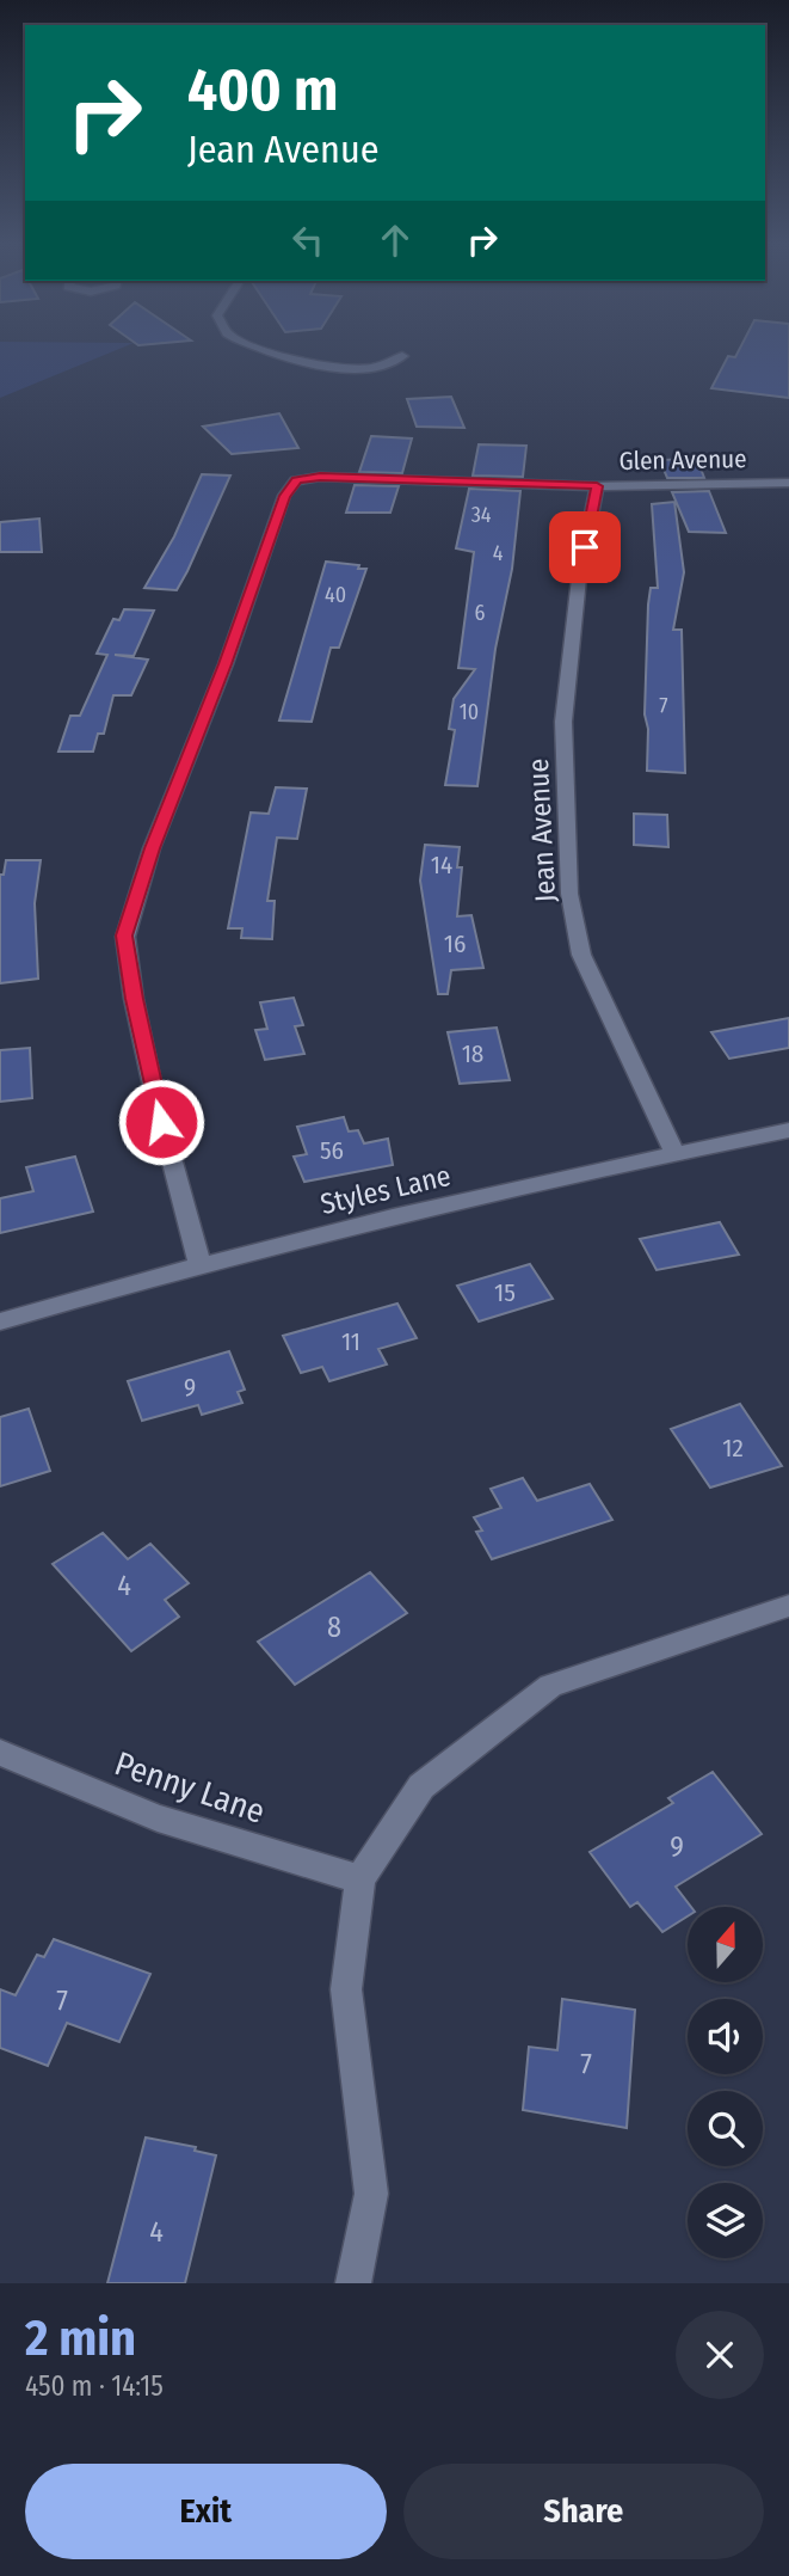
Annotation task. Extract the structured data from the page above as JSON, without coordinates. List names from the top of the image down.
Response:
{
  "streets": {
    "street": [
      "Glen Avenue",
      "Jean Avenue",
      "Styles Lane",
      "Penny Lane"
    ]
  },
  "crossings": [
    ["Glen Avenue", "Jean Avenue"],
    ["Glen Avenue", "Styles Lane"],
    ["Jean Avenue", "Styles Lane"]
  ],
  "house_numbers": [
    "34",
    "4",
    "40",
    "6",
    "7",
    "10",
    "14",
    "16",
    "18",
    "56",
    "15",
    "11",
    "9",
    "12",
    "4",
    "8",
    "9",
    "7",
    "7",
    "4"
  ],
  "north": "top",
  "page": {
    "turn": ["400 m", "Jean Avenue"],
    "heading": ["2 min", "450 m · 14:15"],
    "buttons": ["Exit", "Share"]
  }
}
